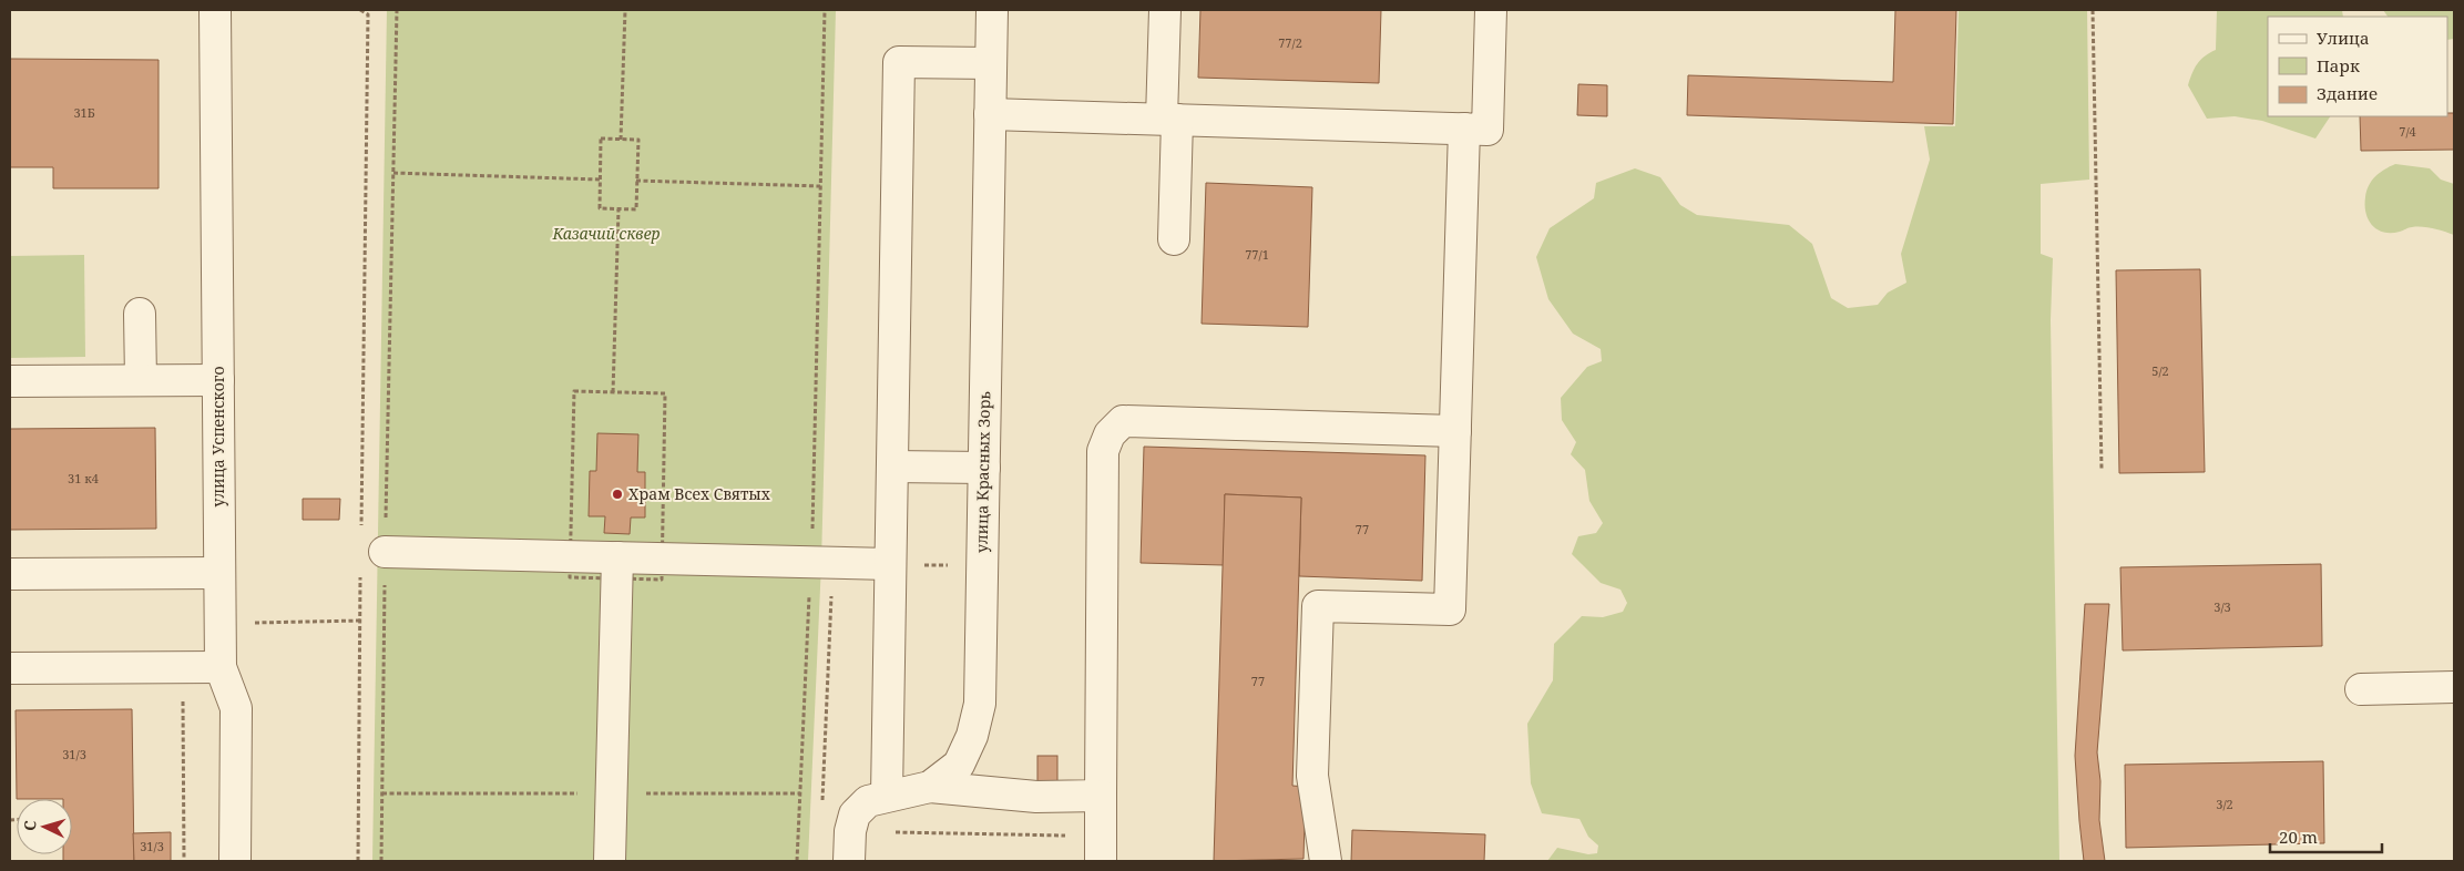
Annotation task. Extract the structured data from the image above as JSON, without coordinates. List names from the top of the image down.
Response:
{
  "streets": {
    "street": ["улица Успенского", "улица Красных Зорь"]
  },
  "parks": ["Казачий сквер"],
  "places": ["Храм Всех Святых"],
  "house_numbers": [
    "77/2",
    "31Б",
    "7/4",
    "77/1",
    "5/2",
    "31 к4",
    "77",
    "3/3",
    "77",
    "31/3",
    "3/2",
    "31/3"
  ],
  "legend": ["Улица", "Парк", "Здание"],
  "scale_bar": "20 m",
  "north": "left"
}
